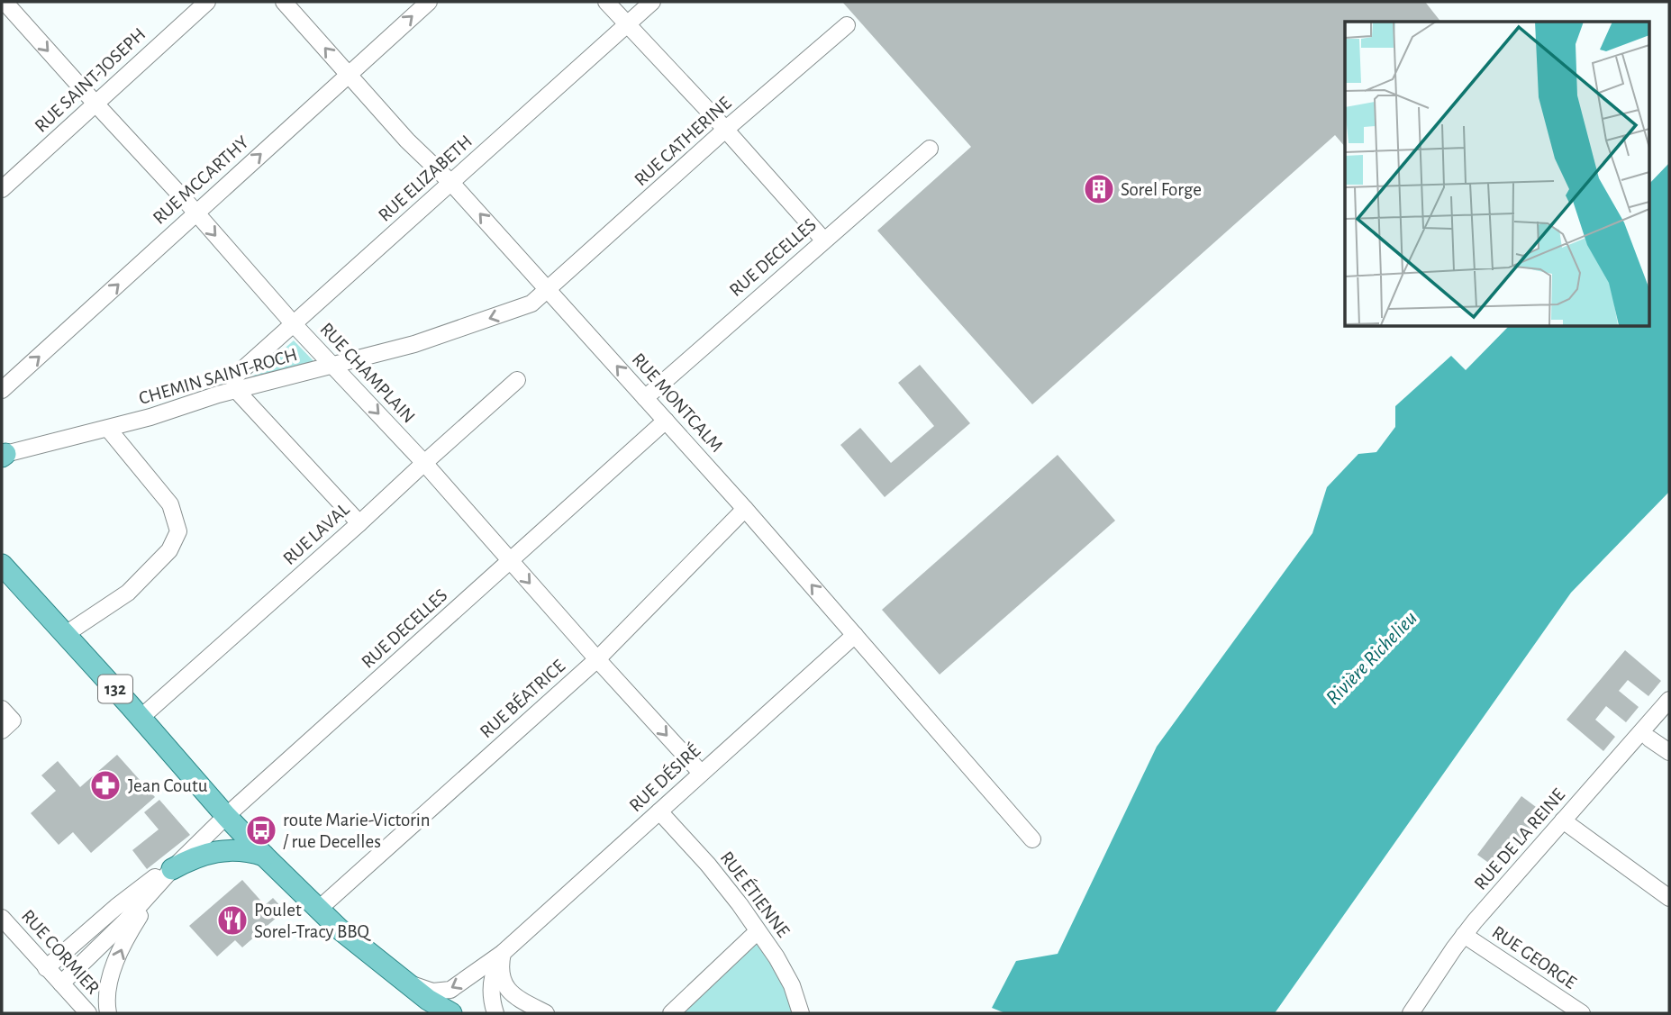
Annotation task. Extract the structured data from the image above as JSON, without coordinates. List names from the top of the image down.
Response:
{
  "streets": {
    "main road": ["132"],
    "street": [
      "RUE SAINT-JOSEPH",
      "RUE CATHERINE",
      "RUE ELIZABETH",
      "RUE MCCARTHY",
      "RUE DECELLES",
      "RUE CHAMPLAIN",
      "CHEMIN SAINT-ROCH",
      "RUE MONTCALM",
      "RUE LAVAL",
      "RUE BÉATRICE",
      "RUE DÉSIRÉ",
      "RUE DE LA REINE",
      "RUE ÉTIENNE",
      "RUE CORMIER",
      "RUE GEORGE"
    ]
  },
  "crossings": [
    ["RUE SAINT-JOSEPH", "RUE CHAMPLAIN"],
    ["RUE CATHERINE", "CHEMIN SAINT-ROCH"],
    ["RUE CATHERINE", "RUE MONTCALM"],
    ["RUE ELIZABETH", "RUE CHAMPLAIN"],
    ["RUE ELIZABETH", "CHEMIN SAINT-ROCH"],
    ["RUE ELIZABETH", "RUE MONTCALM"],
    ["RUE MCCARTHY", "RUE CHAMPLAIN"],
    ["RUE MCCARTHY", "RUE MONTCALM"],
    ["RUE DECELLES", "RUE CHAMPLAIN"],
    ["RUE DECELLES", "RUE MONTCALM"],
    ["RUE DECELLES", "132"],
    ["RUE DECELLES", "RUE CORMIER"],
    ["RUE CHAMPLAIN", "CHEMIN SAINT-ROCH"],
    ["RUE CHAMPLAIN", "RUE LAVAL"],
    ["RUE CHAMPLAIN", "RUE BÉATRICE"],
    ["RUE CHAMPLAIN", "RUE DÉSIRÉ"],
    ["CHEMIN SAINT-ROCH", "RUE MONTCALM"],
    ["RUE MONTCALM", "RUE BÉATRICE"],
    ["RUE MONTCALM", "RUE DÉSIRÉ"],
    ["RUE LAVAL", "132"],
    ["132", "RUE BÉATRICE"],
    ["132", "RUE DÉSIRÉ"],
    ["RUE DÉSIRÉ", "RUE ÉTIENNE"],
    ["RUE DE LA REINE", "RUE GEORGE"]
  ],
  "one_way": [
    "RUE MCCARTHY",
    "RUE CHAMPLAIN",
    "CHEMIN SAINT-ROCH",
    "RUE MONTCALM"
  ],
  "water": ["Rivière Richelieu"],
  "places": {
    "building": ["Sorel Forge"],
    "pharmacy": ["Jean Coutu"],
    "bus stop": ["route Marie-Victorin / rue Decelles"],
    "restaurant": ["Poulet Sorel-Tracy BBQ"]
  }
}
